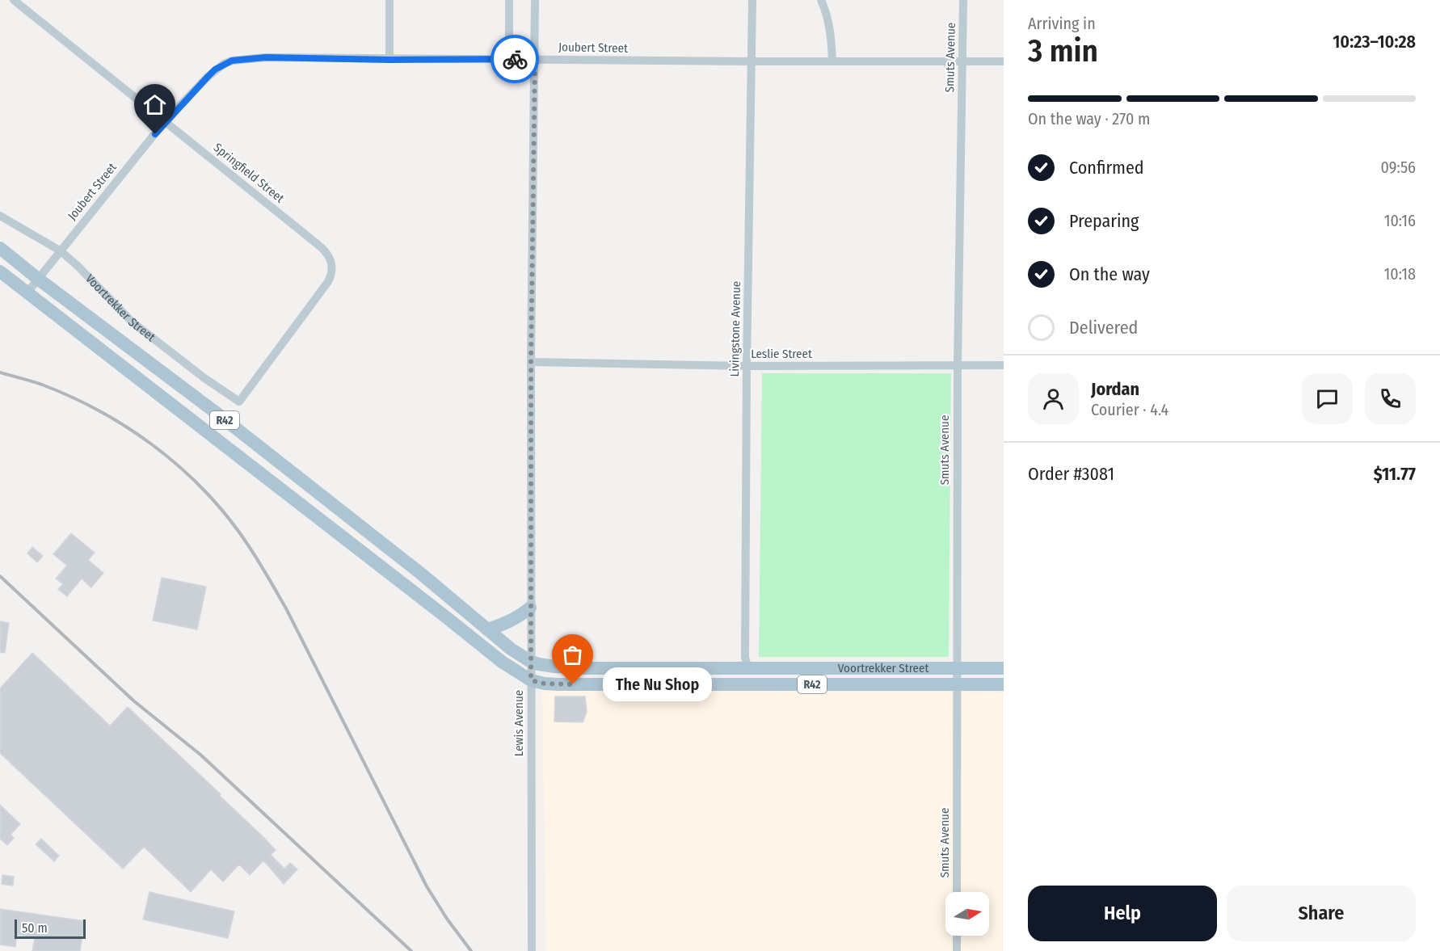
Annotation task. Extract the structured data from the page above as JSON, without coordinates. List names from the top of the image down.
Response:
{
  "streets": {
    "main road": ["Voortrekker Street", "R42"],
    "street": [
      "Joubert Street",
      "Smuts Avenue",
      "Springfield Street",
      "Livingstone Avenue",
      "Leslie Street",
      "Lewis Avenue"
    ]
  },
  "crossings": [
    ["Joubert Street", "Smuts Avenue"],
    ["Joubert Street", "Springfield Street"],
    ["Joubert Street", "Voortrekker Street"],
    ["Joubert Street", "Livingstone Avenue"],
    ["Joubert Street", "R42"],
    ["Joubert Street", "Lewis Avenue"],
    ["Smuts Avenue", "Voortrekker Street"],
    ["Smuts Avenue", "Leslie Street"],
    ["Springfield Street", "Voortrekker Street"],
    ["Voortrekker Street", "Livingstone Avenue"],
    ["Voortrekker Street", "R42"],
    ["Voortrekker Street", "Lewis Avenue"],
    ["Livingstone Avenue", "Leslie Street"],
    ["Leslie Street", "Lewis Avenue"],
    ["R42", "Lewis Avenue"]
  ],
  "places": ["The Nu Shop"],
  "scale_bar": "50 m",
  "north": "right",
  "page": {
    "heading": ["3 min", "Arriving in", "10:23–10:28"],
    "panel": [
      "Jordan",
      "Courier · 4.4",
      "Order #3081",
      "$11.77"
    ],
    "bar": "On the way · 270 m",
    "list": [
      ["Confirmed", "09:56"],
      ["Preparing", "10:16"],
      ["On the way", "10:18"],
      "Delivered"
    ],
    "bubble": "The Nu Shop",
    "buttons": ["Help", "Share"],
    "scale": "50 m"
  }
}
